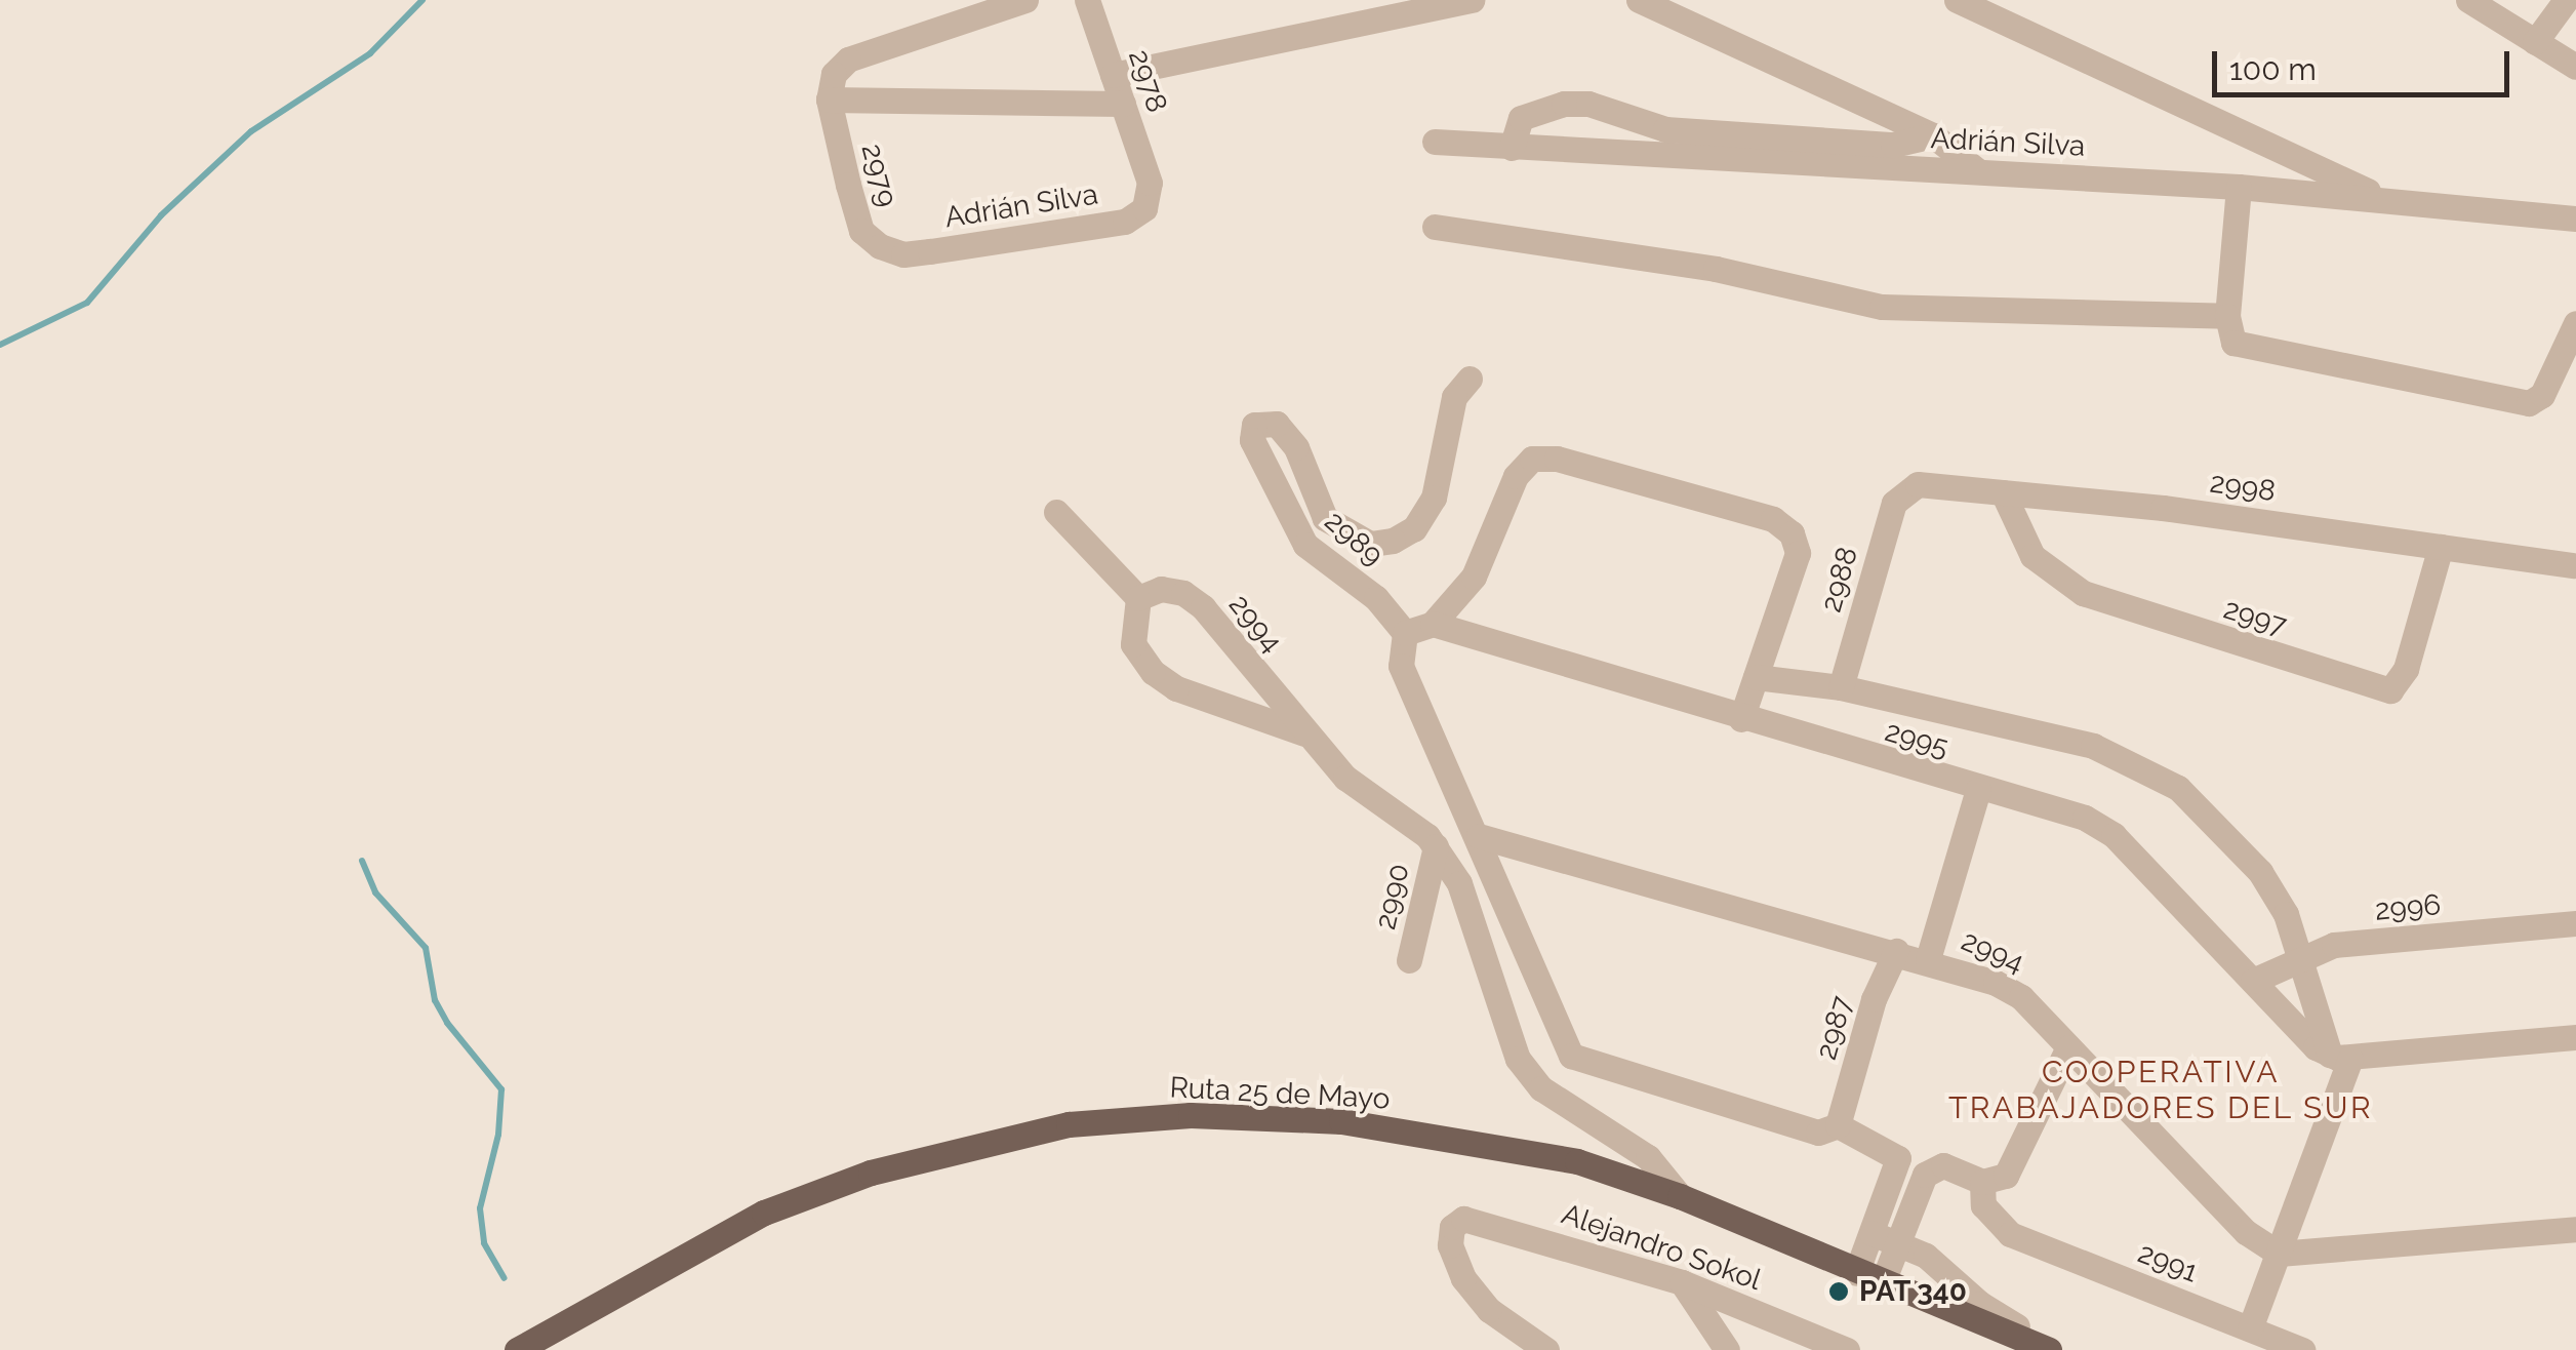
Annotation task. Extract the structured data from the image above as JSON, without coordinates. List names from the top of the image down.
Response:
{
  "streets": {
    "main road": ["Ruta 25 de Mayo"],
    "street": [
      "2978",
      "Adrián Silva",
      "2979",
      "2998",
      "2989",
      "2988",
      "2997",
      "2994",
      "2995",
      "2990",
      "2996",
      "2987",
      "Alejandro Sokol",
      "2991"
    ]
  },
  "crossings": [
    ["2978", "Adrián Silva"],
    ["Adrián Silva", "2979"],
    ["2998", "2988"],
    ["2998", "2997"],
    ["2988", "2995"],
    ["2994", "2990"],
    ["2994", "2987"],
    ["2995", "2996"]
  ],
  "districts": ["COOPERATIVA TRABAJADORES DEL SUR"],
  "places": ["PAT 340"],
  "scale_bar": "100 m"
}
